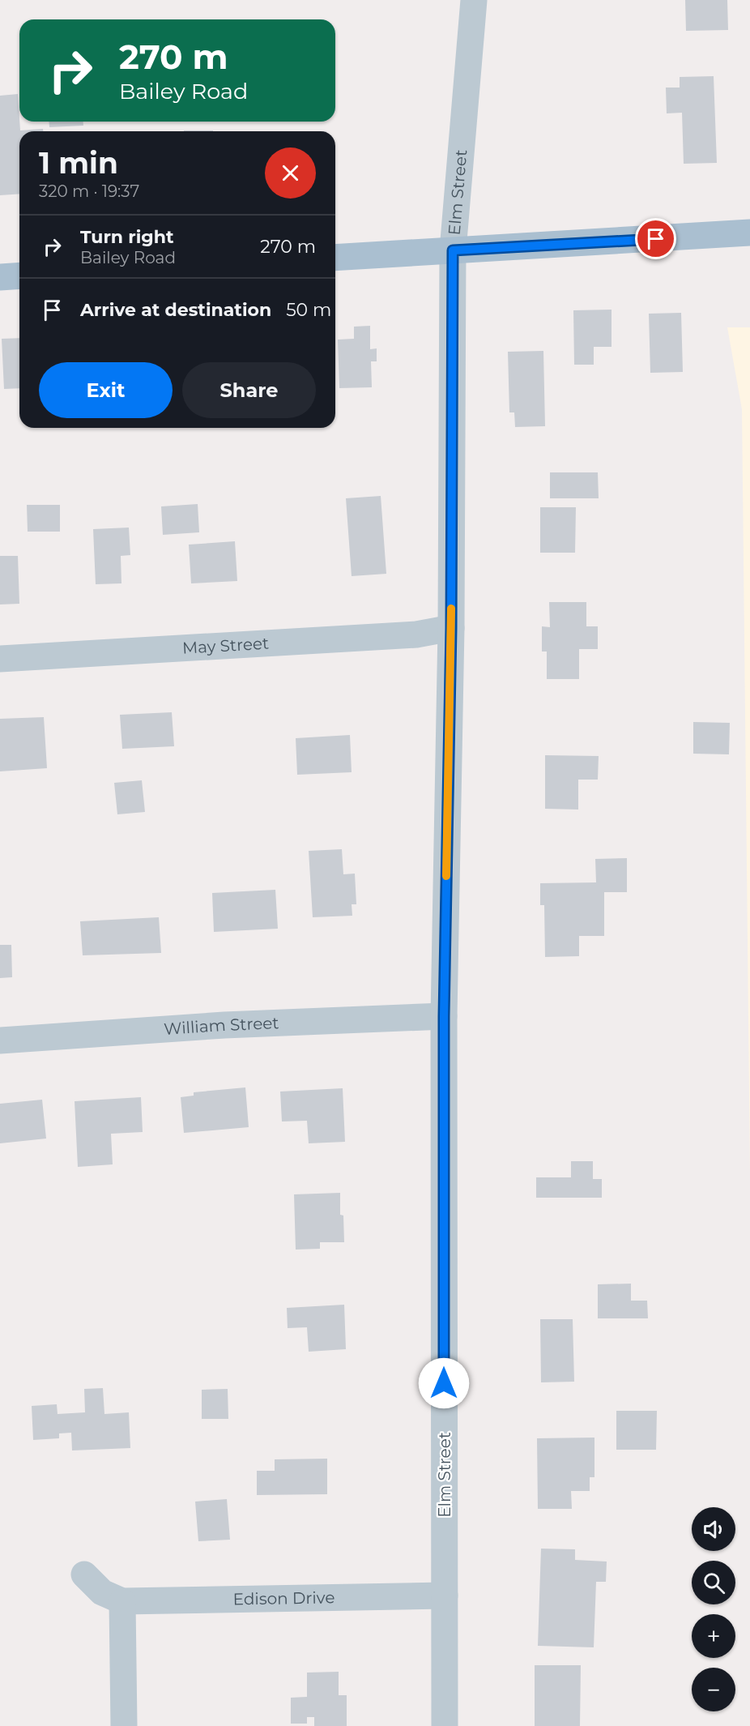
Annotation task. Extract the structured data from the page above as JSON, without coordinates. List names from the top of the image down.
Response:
{
  "streets": {
    "street": [
      "Elm Street",
      "May Street",
      "William Street",
      "Edison Drive"
    ]
  },
  "crossings": [
    ["Elm Street", "May Street"],
    ["Elm Street", "William Street"],
    ["Elm Street", "Edison Drive"]
  ],
  "page": {
    "turn": ["270 m", "Bailey Road"],
    "heading": ["1 min", "320 m · 19:37"],
    "list": [
      {
        "name": "Turn right",
        "note": "Bailey Road",
        "value": "270 m"
      },
      {
        "name": "Arrive at destination",
        "value": "50 m"
      }
    ],
    "buttons": ["Exit", "Share"],
    "map_buttons": ["+", "−"]
  }
}
